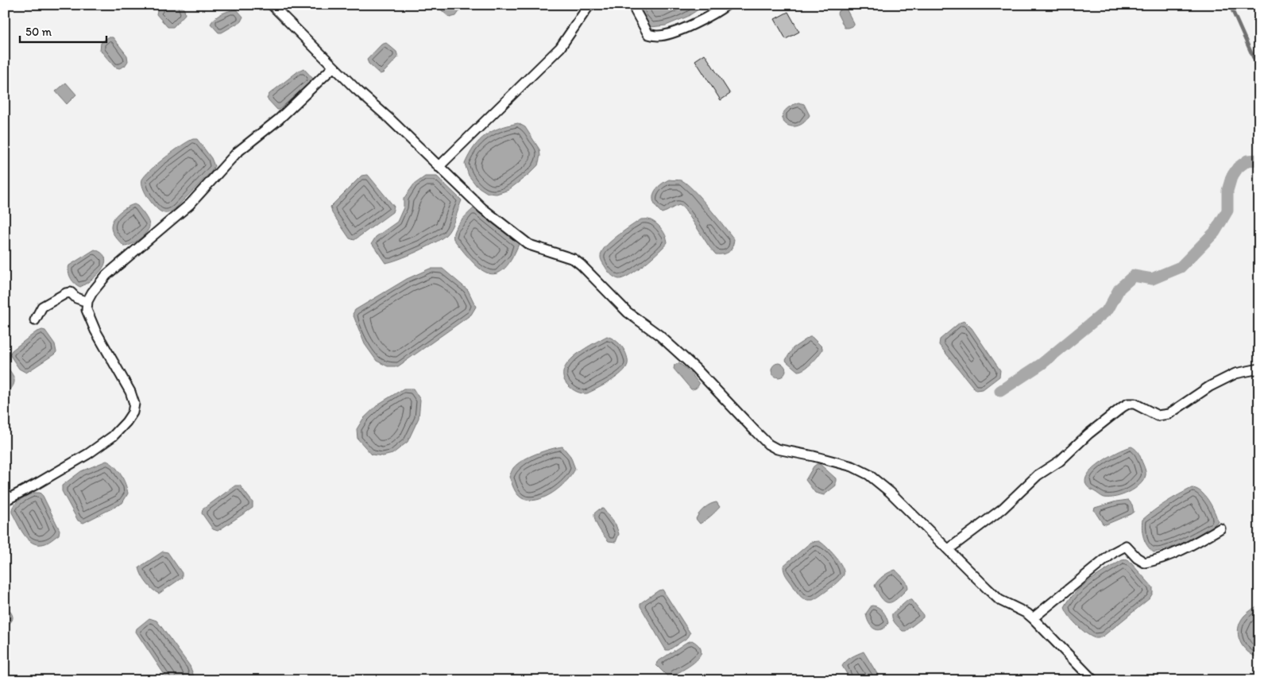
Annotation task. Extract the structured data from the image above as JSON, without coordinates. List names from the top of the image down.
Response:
{
  "scale_bar": "50 m"
}
